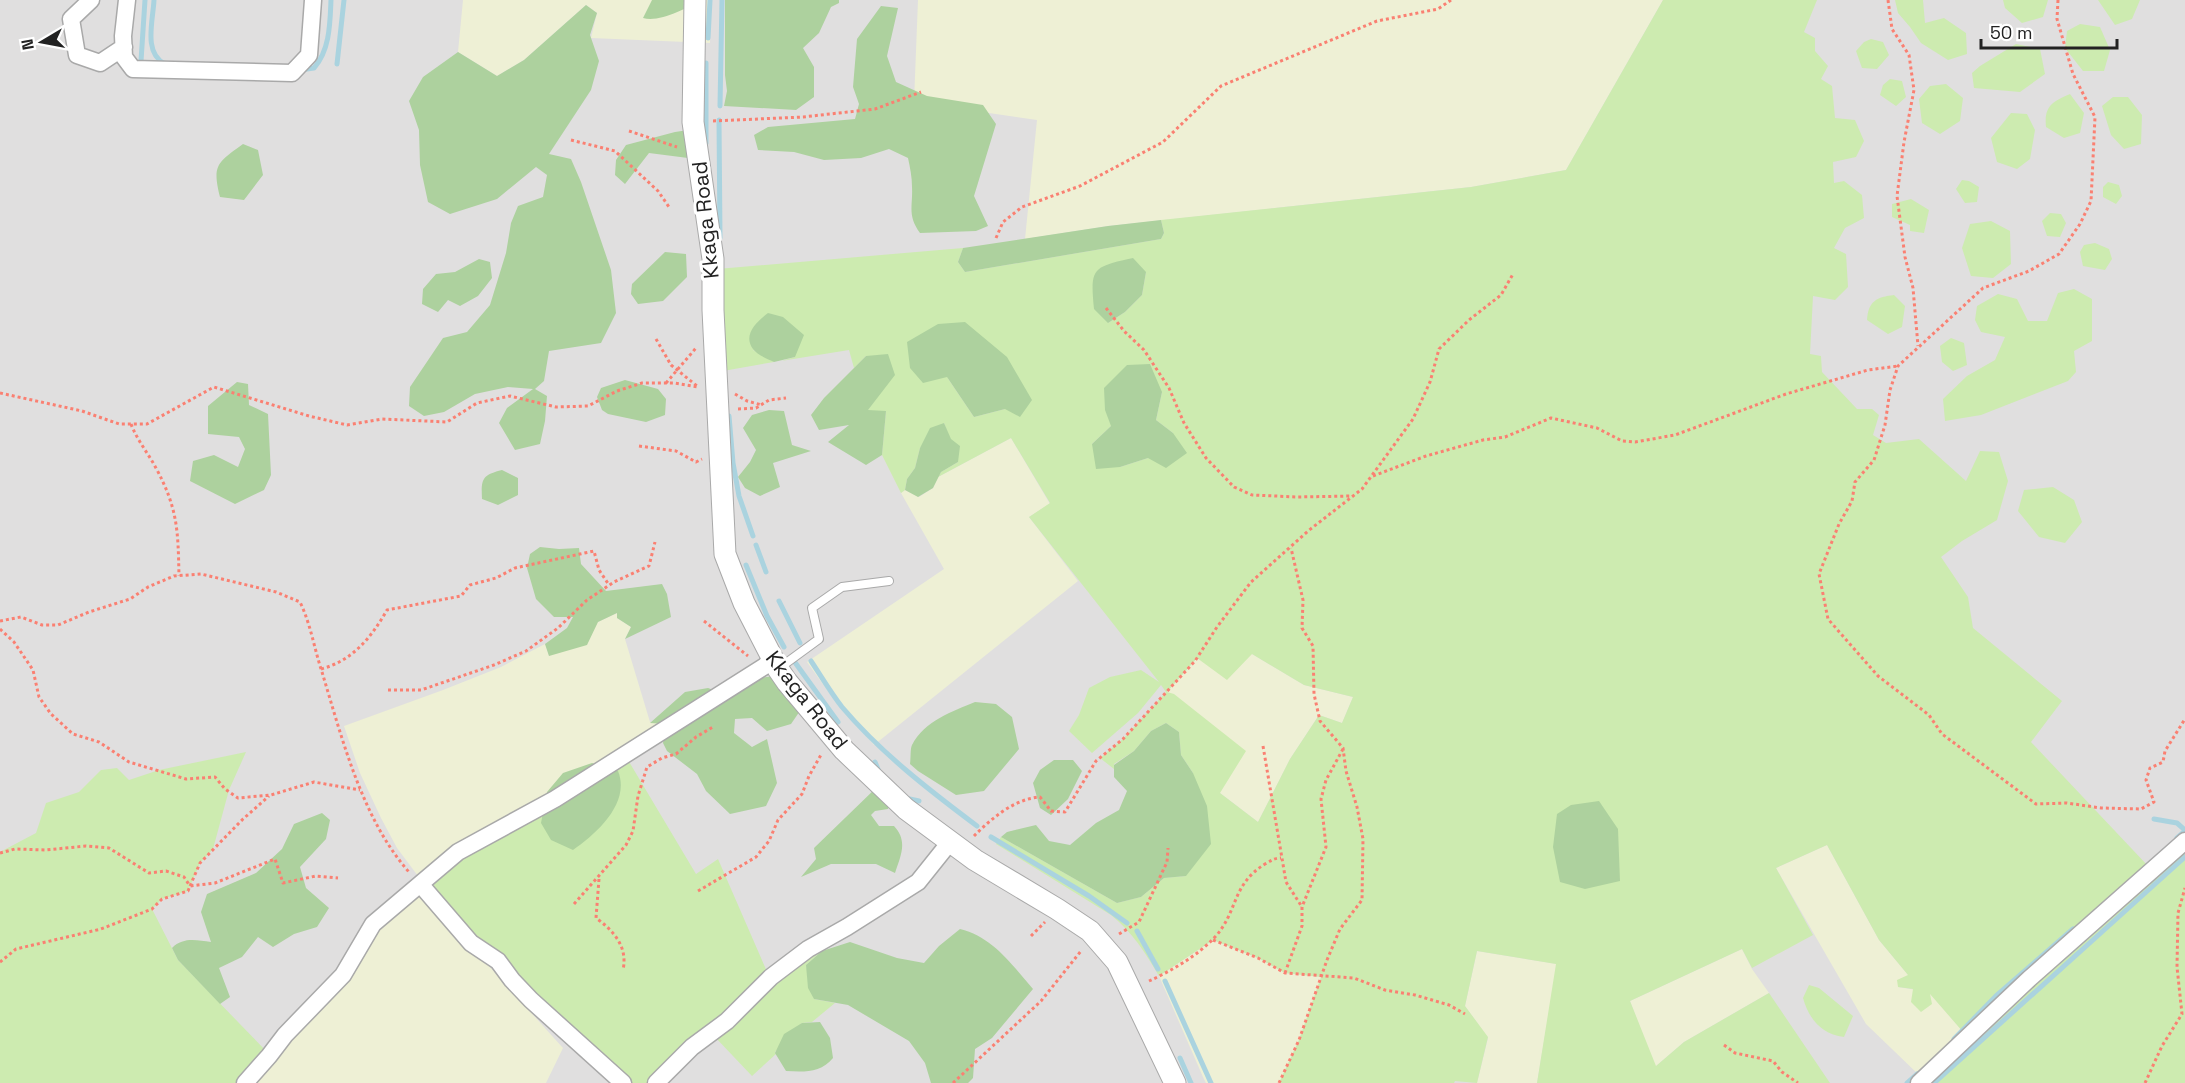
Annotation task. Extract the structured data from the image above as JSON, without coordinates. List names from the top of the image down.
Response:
{
  "streets": {
    "street": ["Kkaga Road"]
  },
  "scale_bar": "50 m",
  "north": "left"
}
